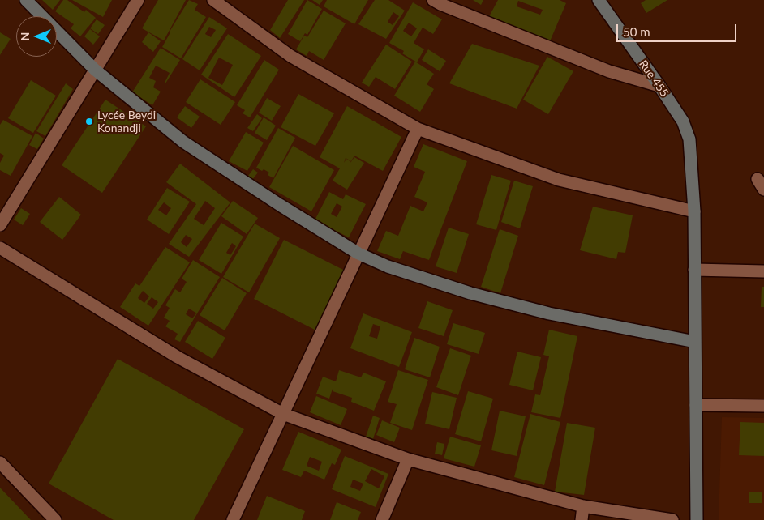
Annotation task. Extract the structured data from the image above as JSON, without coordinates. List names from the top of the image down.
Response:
{
  "streets": {
    "street": ["Rue 455"]
  },
  "places": ["Lycée Beydi Konandji"],
  "scale_bar": "50 m",
  "north": "left"
}
